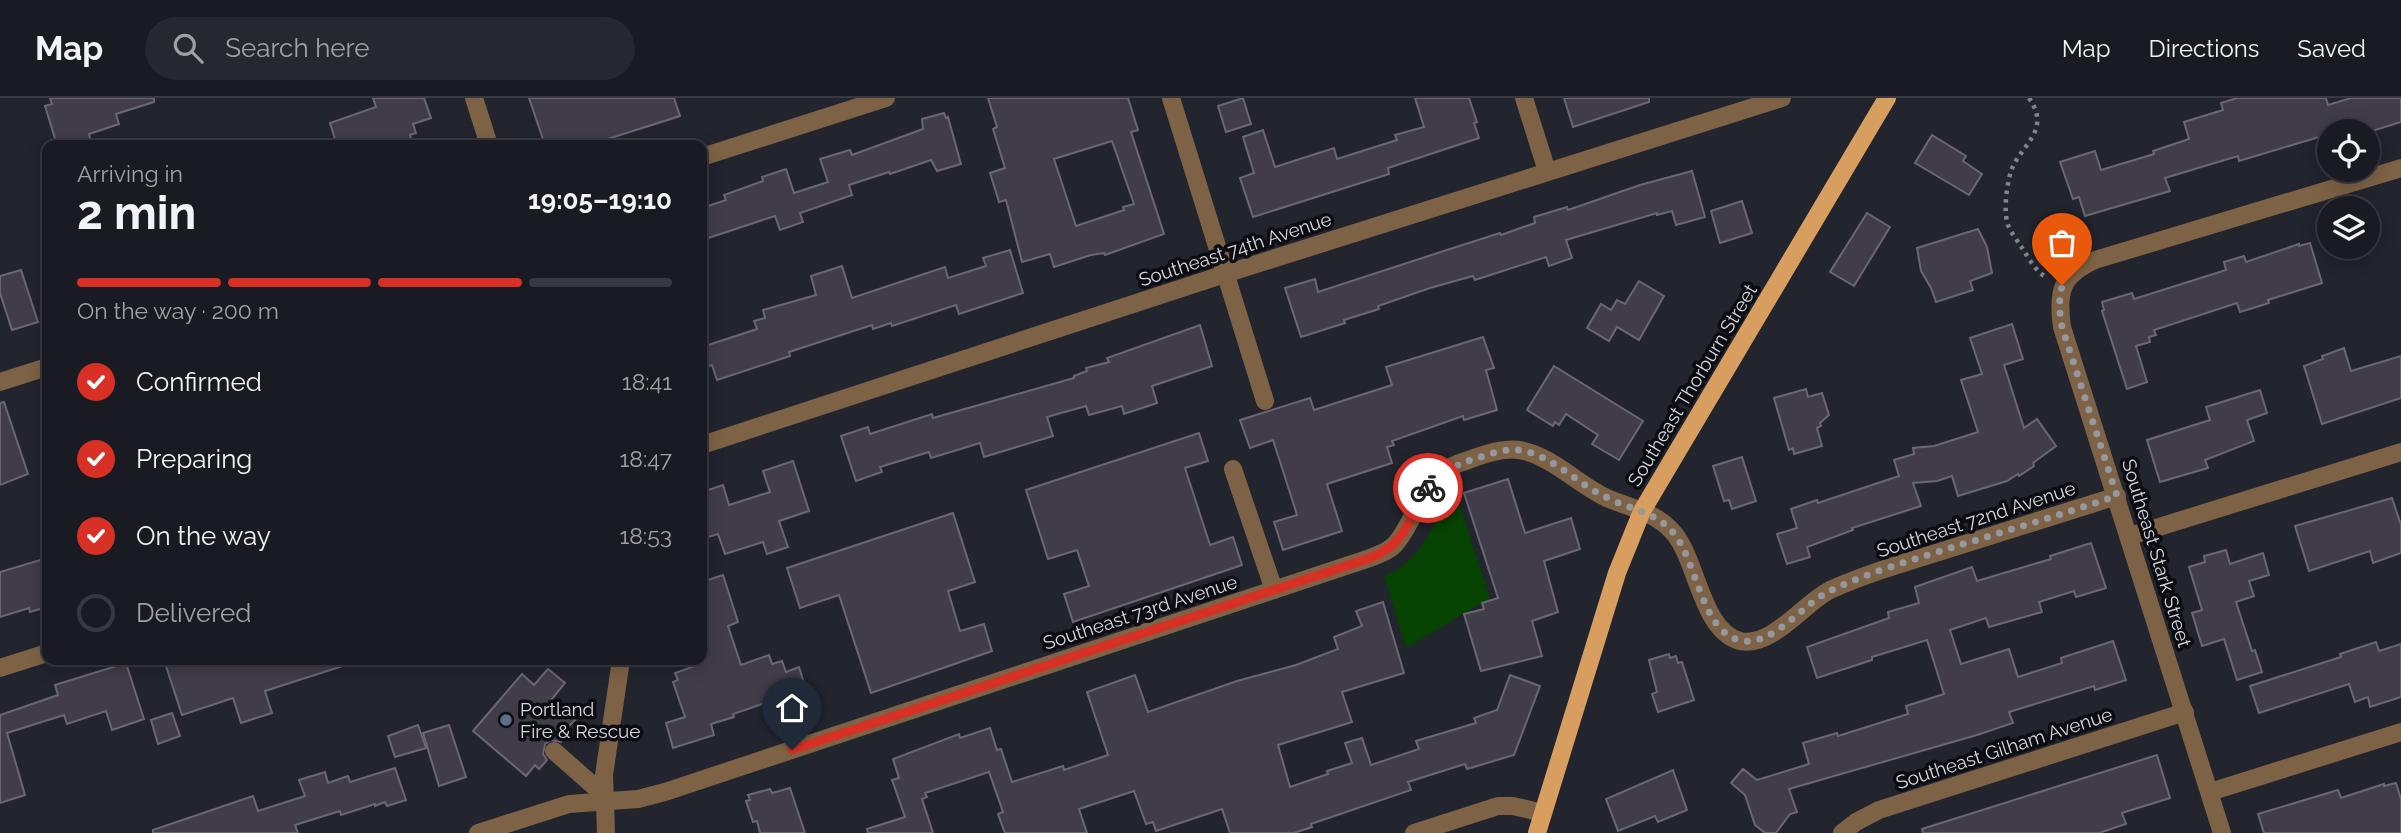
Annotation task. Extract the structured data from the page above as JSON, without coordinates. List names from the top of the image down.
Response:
{
  "streets": {
    "main road": ["Southeast Thorburn Street"],
    "street": [
      "Southeast 74th Avenue",
      "Southeast 72nd Avenue",
      "Southeast Stark Street",
      "Southeast 73rd Avenue",
      "Southeast Gilham Avenue"
    ]
  },
  "crossings": [
    ["Southeast Thorburn Street", "Southeast 72nd Avenue"],
    ["Southeast Thorburn Street", "Southeast 73rd Avenue"],
    ["Southeast 72nd Avenue", "Southeast Stark Street"],
    ["Southeast 72nd Avenue", "Southeast 73rd Avenue"],
    ["Southeast Stark Street", "Southeast Gilham Avenue"]
  ],
  "places": ["Portland Fire & Rescue"],
  "page": {
    "header": "Map",
    "search": "Search here",
    "nav": ["Map", "Directions", "Saved"],
    "heading": ["2 min", "Arriving in", "19:05–19:10"],
    "bar": "On the way · 200 m",
    "list": [
      ["Confirmed", "18:41"],
      ["Preparing", "18:47"],
      ["On the way", "18:53"],
      "Delivered"
    ]
  }
}
